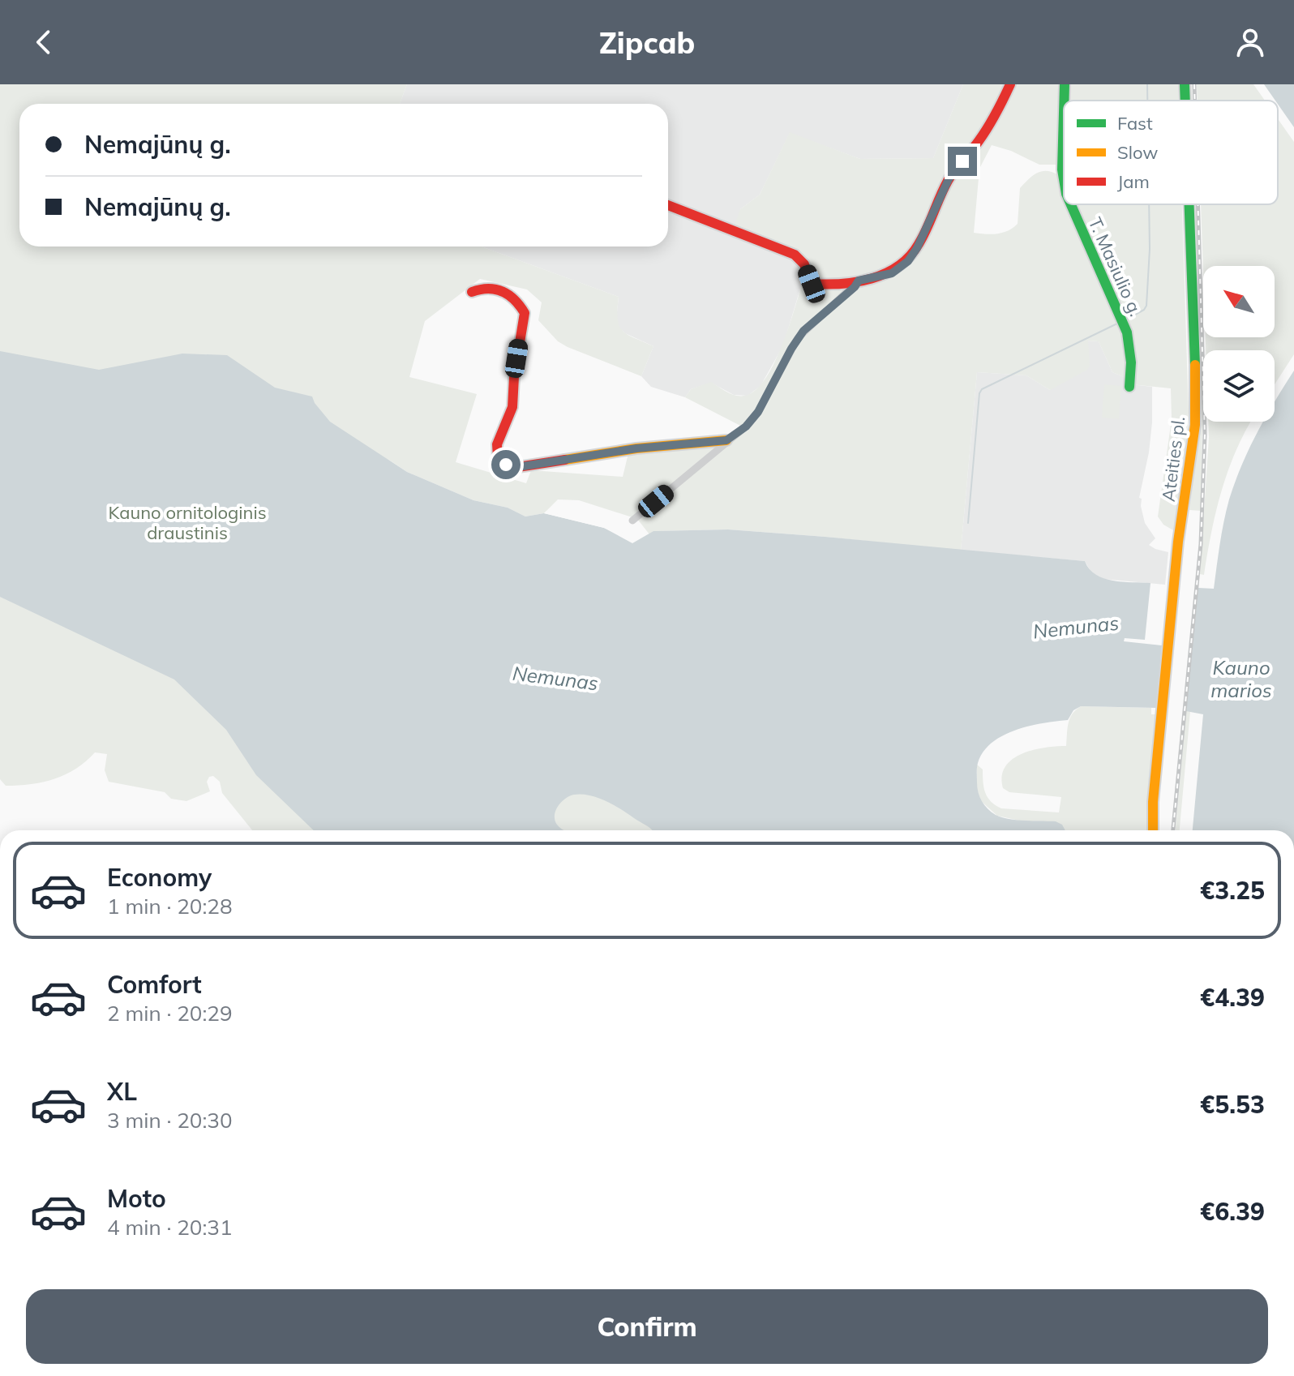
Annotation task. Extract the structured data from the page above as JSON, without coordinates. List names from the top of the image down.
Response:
{
  "streets": {
    "street": ["T. Masiulio g.", "Ateities pl."]
  },
  "water": ["Nemunas", "Kauno marios"],
  "parks": ["Kauno ornitologinis draustinis"],
  "legend": ["Fast", "Slow", "Jam"],
  "north": "top left",
  "page": {
    "header": "Zipcab",
    "banner": ["Nemajūnų g.", "Nemajūnų g."],
    "list": [
      {
        "name": "Economy",
        "note": "1 min · 20:28",
        "value": "€3.25"
      },
      {
        "name": "Comfort",
        "note": "2 min · 20:29",
        "value": "€4.39"
      },
      {
        "name": "XL",
        "note": "3 min · 20:30",
        "value": "€5.53"
      },
      {
        "name": "Moto",
        "note": "4 min · 20:31",
        "value": "€6.39"
      }
    ],
    "buttons": "Confirm"
  }
}
